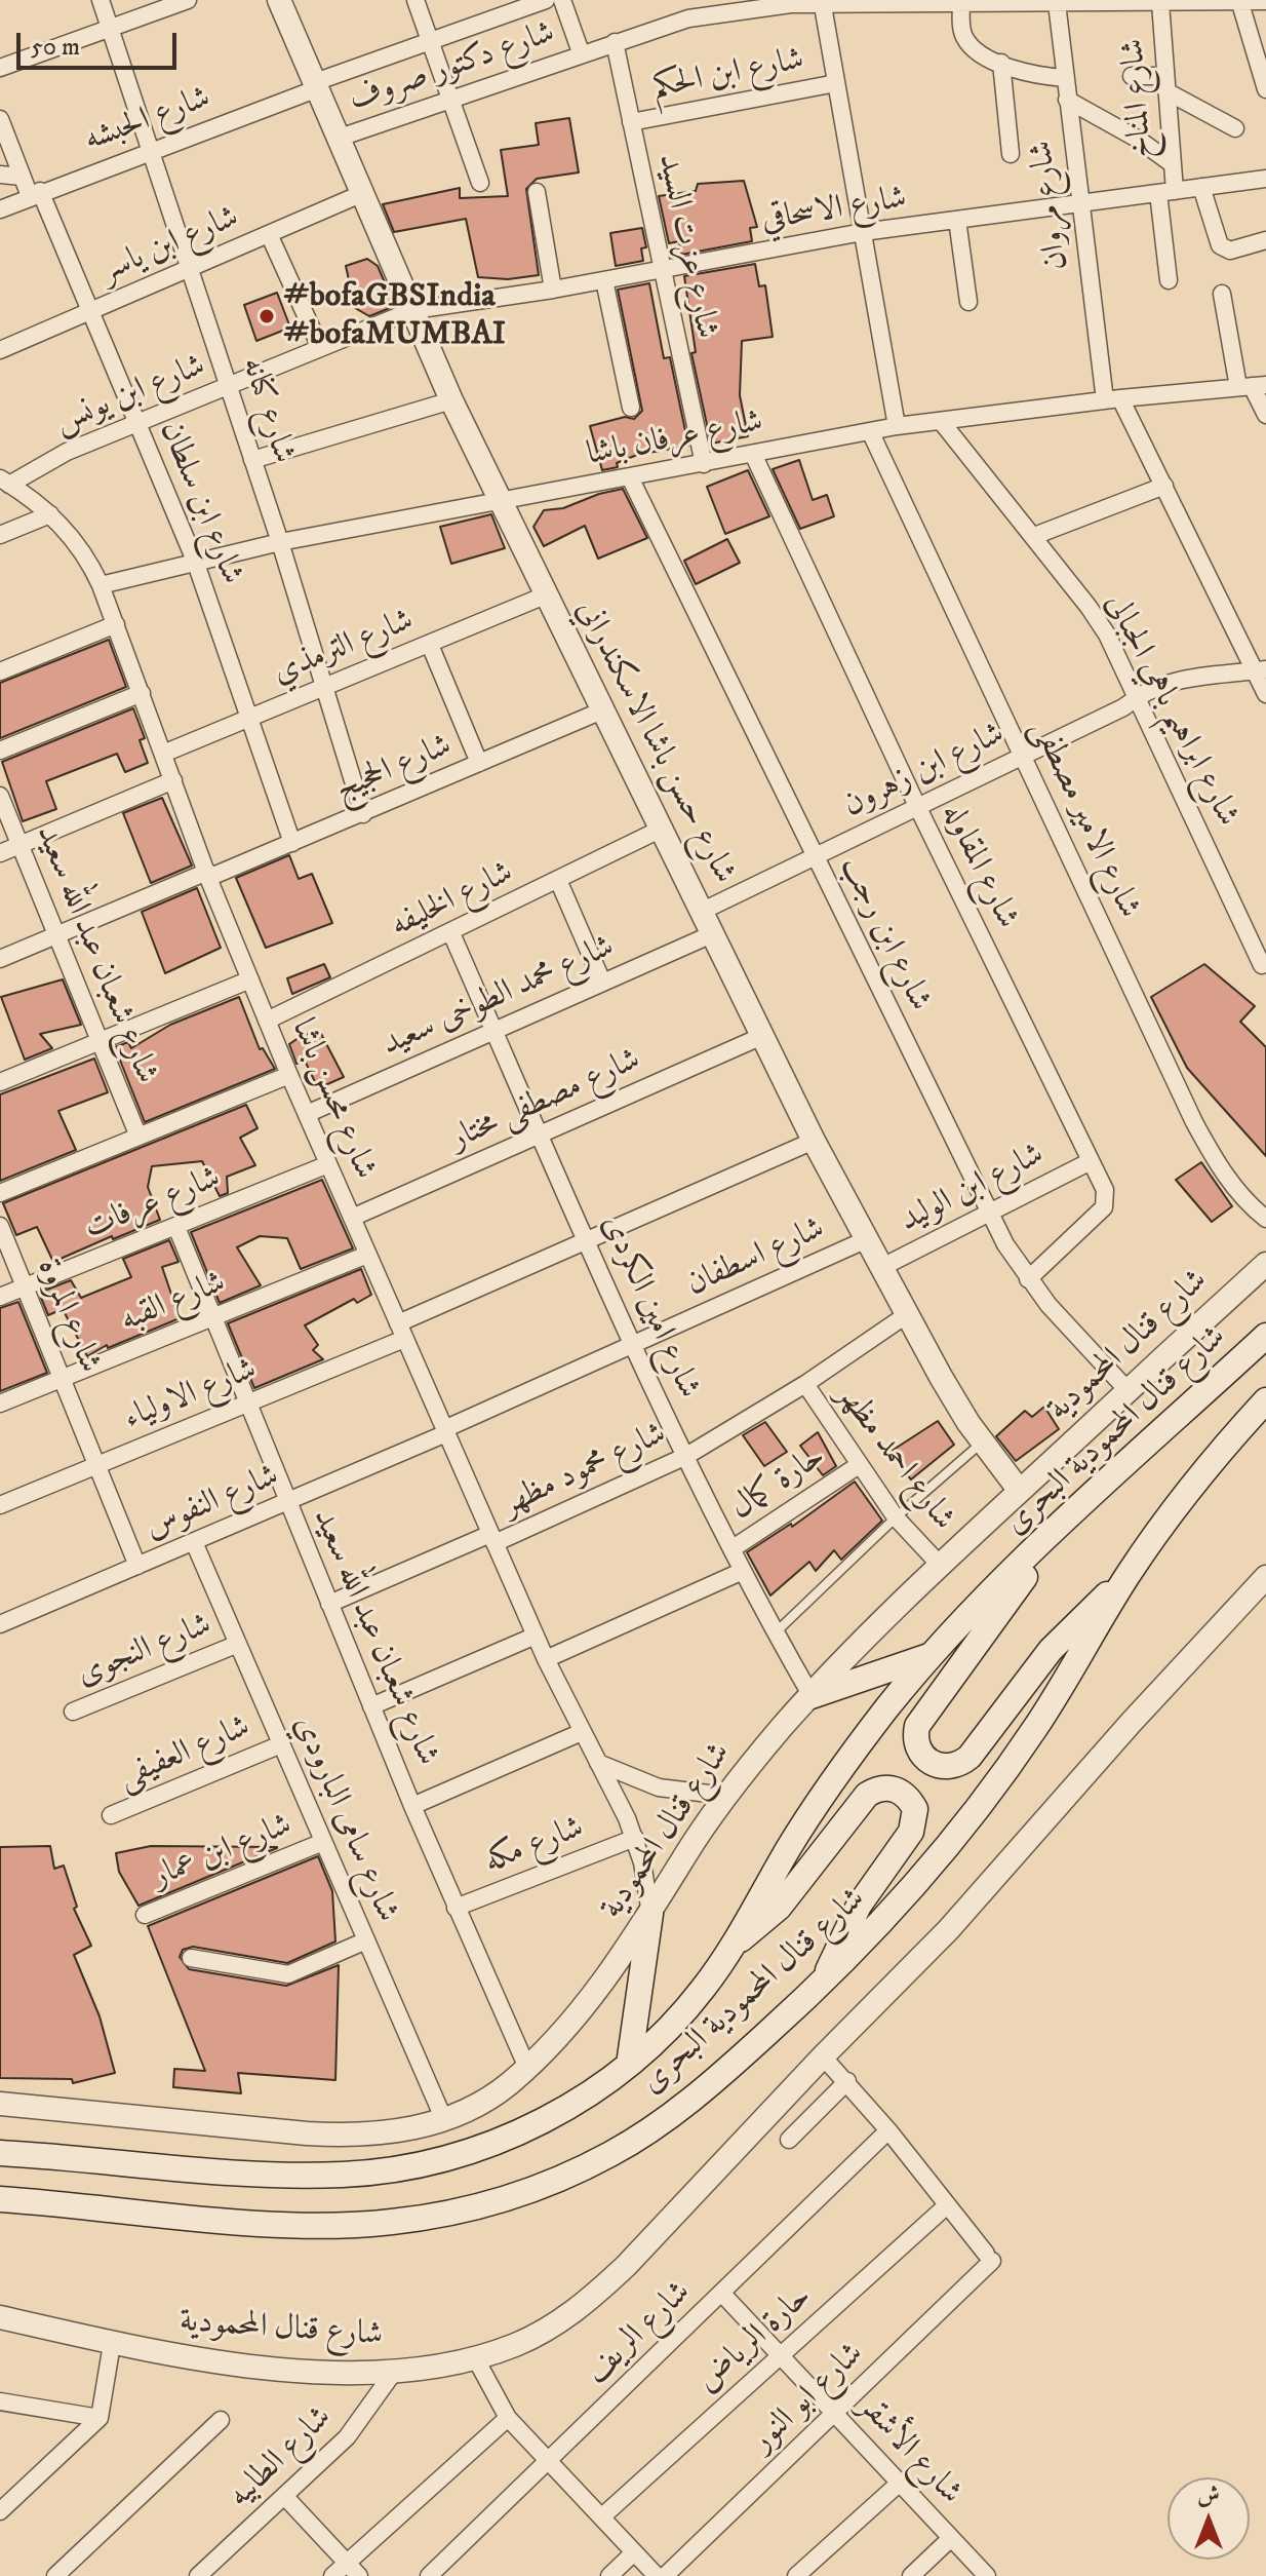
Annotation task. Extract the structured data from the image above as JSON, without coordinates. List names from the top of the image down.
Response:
{
  "streets": {
    "main road": ["شارع قنال المحمودية البحرى"],
    "street": [
      "شارع دكتور صروف",
      "شارع ابن الحكم",
      "شارع المناخ",
      "شارع الحبشه",
      "شارع مروان",
      "شارع الاسحاقي",
      "شارع ابن ياسر",
      "شارع عزت السيد",
      "شارع ابن يونس",
      "شارع كنانه",
      "شارع عرفان باشا",
      "شارع ابن سلطان",
      "شارع الترمذي",
      "شارع ابراهيم باهي الجبالى",
      "شارع حسن باشا الاسكندراني",
      "شارع الحجيج",
      "شارع ابن زهرون",
      "شارع الامير مصطفى",
      "شارع المقاوله",
      "شارع الخليفه",
      "شارع ابن رجب",
      "شارع شعبان عبد الله سعيد",
      "شارع محمد الطوخى سعيد",
      "شارع محسن باشا",
      "شارع مصطفى مختار",
      "شارع ابن الوليد",
      "شارع عرفات",
      "شارع اسطفان",
      "شارع القبه",
      "شارع امين الكردى",
      "شارع المروة",
      "شارع قنال المحمودية",
      "شارع الاولياء",
      "شارع احمد مظهر",
      "شارع محمود مظهر",
      "حارة كمال",
      "شارع النفوس",
      "شارع النجوى",
      "شارع العفيفى",
      "شارع سامى البارودي",
      "شارع مكه",
      "شارع ابن عمار",
      "شارع الريف",
      "حارة الرياض",
      "شارع ابو النور",
      "شارع الأشقر",
      "شارع الطابيه"
    ]
  },
  "crossings": [
    ["شارع دكتور صروف", "شارع المناخ"],
    ["شارع دكتور صروف", "شارع مروان"],
    ["شارع دكتور صروف", "شارع عزت السيد"],
    ["شارع دكتور صروف", "شارع حسن باشا الاسكندراني"],
    ["شارع ابن الحكم", "شارع عزت السيد"],
    ["شارع المناخ", "شارع الاسحاقي"],
    ["شارع الحبشه", "شارع كنانه"],
    ["شارع الحبشه", "شارع ابن سلطان"],
    ["شارع الحبشه", "شارع حسن باشا الاسكندراني"],
    ["شارع مروان", "شارع الاسحاقي"],
    ["شارع مروان", "شارع عرفان باشا"],
    ["شارع مروان", "شارع ابن زهرون"],
    ["شارع الاسحاقي", "شارع عزت السيد"],
    ["شارع الاسحاقي", "شارع ابن يونس"],
    ["شارع الاسحاقي", "شارع حسن باشا الاسكندراني"],
    ["شارع ابن ياسر", "شارع كنانه"],
    ["شارع ابن ياسر", "شارع ابن سلطان"],
    ["شارع ابن ياسر", "شارع حسن باشا الاسكندراني"],
    ["شارع عزت السيد", "شارع عرفان باشا"],
    ["شارع ابن يونس", "شارع كنانه"],
    ["شارع ابن يونس", "شارع ابن سلطان"],
    ["شارع ابن يونس", "شارع حسن باشا الاسكندراني"],
    ["شارع ابن يونس", "شارع محسن باشا"],
    ["شارع كنانه", "شارع عرفان باشا"],
    ["شارع كنانه", "شارع الترمذي"],
    ["شارع كنانه", "شارع الحجيج"],
    ["شارع عرفان باشا", "شارع ابن سلطان"],
    ["شارع عرفان باشا", "شارع ابراهيم باهي الجبالى"],
    ["شارع عرفان باشا", "شارع حسن باشا الاسكندراني"],
    ["شارع عرفان باشا", "شارع الامير مصطفى"],
    ["شارع عرفان باشا", "شارع المقاوله"],
    ["شارع عرفان باشا", "شارع ابن رجب"],
    ["شارع عرفان باشا", "شارع محسن باشا"],
    ["شارع ابن سلطان", "شارع الترمذي"],
    ["شارع ابن سلطان", "شارع الحجيج"],
    ["شارع الترمذي", "شارع حسن باشا الاسكندراني"],
    ["شارع الترمذي", "شارع محسن باشا"],
    ["شارع ابراهيم باهي الجبالى", "شارع ابن زهرون"],
    ["شارع حسن باشا الاسكندراني", "شارع الحجيج"],
    ["شارع حسن باشا الاسكندراني", "شارع ابن زهرون"],
    ["شارع حسن باشا الاسكندراني", "شارع الخليفه"],
    ["شارع حسن باشا الاسكندراني", "شارع محمد الطوخى سعيد"],
    ["شارع حسن باشا الاسكندراني", "شارع مصطفى مختار"],
    ["شارع حسن باشا الاسكندراني", "شارع ابن الوليد"],
    ["شارع حسن باشا الاسكندراني", "شارع اسطفان"],
    ["شارع حسن باشا الاسكندراني", "شارع قنال المحمودية"],
    ["شارع حسن باشا الاسكندراني", "شارع الاولياء"],
    ["شارع حسن باشا الاسكندراني", "شارع محمود مظهر"],
    ["شارع الحجيج", "شارع شعبان عبد الله سعيد"],
    ["شارع الحجيج", "شارع محسن باشا"],
    ["شارع ابن زهرون", "شارع الامير مصطفى"],
    ["شارع ابن زهرون", "شارع المقاوله"],
    ["شارع ابن زهرون", "شارع ابن رجب"],
    ["شارع المقاوله", "شارع ابن رجب"],
    ["شارع المقاوله", "شارع ابن الوليد"],
    ["شارع الخليفه", "شارع محسن باشا"],
    ["شارع الخليفه", "شارع امين الكردى"],
    ["شارع ابن رجب", "شارع ابن الوليد"],
    ["شارع ابن رجب", "شارع قنال المحمودية"],
    ["شارع شعبان عبد الله سعيد", "شارع عرفات"],
    ["شارع شعبان عبد الله سعيد", "شارع القبه"],
    ["شارع شعبان عبد الله سعيد", "شارع قنال المحمودية"],
    ["شارع شعبان عبد الله سعيد", "شارع الاولياء"],
    ["شارع شعبان عبد الله سعيد", "شارع محمود مظهر"],
    ["شارع شعبان عبد الله سعيد", "شارع النفوس"],
    ["شارع شعبان عبد الله سعيد", "شارع مكه"],
    ["شارع محمد الطوخى سعيد", "شارع محسن باشا"],
    ["شارع محمد الطوخى سعيد", "شارع امين الكردى"],
    ["شارع محسن باشا", "شارع مصطفى مختار"],
    ["شارع محسن باشا", "شارع عرفات"],
    ["شارع محسن باشا", "شارع اسطفان"],
    ["شارع محسن باشا", "شارع القبه"],
    ["شارع محسن باشا", "شارع قنال المحمودية"],
    ["شارع محسن باشا", "شارع الاولياء"],
    ["شارع محسن باشا", "شارع محمود مظهر"],
    ["شارع محسن باشا", "شارع النفوس"],
    ["شارع محسن باشا", "شارع مكه"],
    ["شارع مصطفى مختار", "شارع امين الكردى"],
    ["شارع عرفات", "شارع المروة"],
    ["شارع اسطفان", "شارع امين الكردى"],
    ["شارع اسطفان", "شارع النفوس"],
    ["شارع القبه", "شارع المروة"],
    ["شارع امين الكردى", "شارع قنال المحمودية"],
    ["شارع امين الكردى", "شارع الاولياء"],
    ["شارع امين الكردى", "شارع محمود مظهر"],
    ["شارع امين الكردى", "حارة كمال"],
    ["شارع المروة", "شارع الاولياء"],
    ["شارع المروة", "شارع النفوس"],
    ["شارع قنال المحمودية", "شارع احمد مظهر"],
    ["شارع قنال المحمودية", "شارع سامى البارودي"],
    ["شارع قنال المحمودية", "شارع الطابيه"],
    ["شارع احمد مظهر", "شارع محمود مظهر"],
    ["شارع احمد مظهر", "حارة كمال"],
    ["شارع النفوس", "شارع سامى البارودي"],
    ["شارع النجوى", "شارع سامى البارودي"],
    ["شارع العفيفى", "شارع سامى البارودي"],
    ["شارع سامى البارودي", "شارع ابن عمار"],
    ["شارع الريف", "شارع الأشقر"],
    ["حارة الرياض", "شارع ابو النور"],
    ["حارة الرياض", "شارع الأشقر"],
    ["شارع ابو النور", "شارع الأشقر"]
  ],
  "places": ["#bofaGBSIndia #bofaMUMBAI"],
  "scale_bar": "50 m",
  "north": "top"
}
